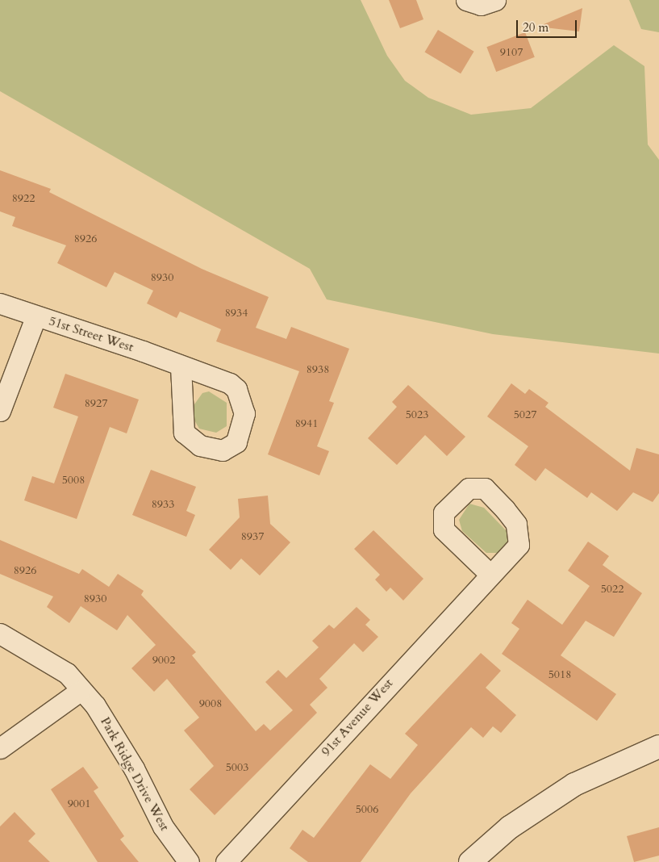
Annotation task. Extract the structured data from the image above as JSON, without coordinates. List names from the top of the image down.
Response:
{
  "streets": {
    "street": ["51st Street West", "91st Avenue West", "Park Ridge Drive West"]
  },
  "house_numbers": [
    "9107",
    "8922",
    "8926",
    "8930",
    "8934",
    "8938",
    "8927",
    "5023",
    "5027",
    "8941",
    "5008",
    "8933",
    "8937",
    "8926",
    "5022",
    "8930",
    "9002",
    "5018",
    "9008",
    "5003",
    "9001",
    "5006"
  ],
  "scale_bar": "20 m"
}
